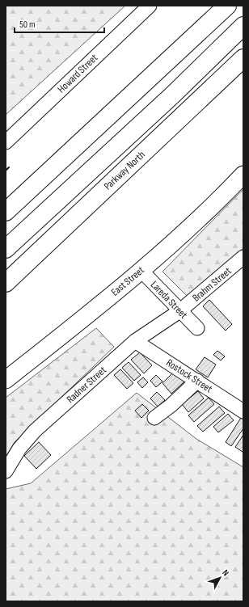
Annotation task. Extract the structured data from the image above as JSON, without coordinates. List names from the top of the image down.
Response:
{
  "streets": {
    "highway": ["Parkway North"],
    "main road": ["East Street"],
    "street": [
      "Howard Street",
      "Brahm Street",
      "Lareda Street",
      "Rostock Street",
      "Radner Street"
    ]
  },
  "crossings": [
    ["East Street", "Lareda Street"],
    ["Brahm Street", "Lareda Street"],
    ["Brahm Street", "Radner Street"],
    ["Lareda Street", "Radner Street"],
    ["Rostock Street", "Radner Street"]
  ],
  "scale_bar": "50 m",
  "north": "top right"
}
